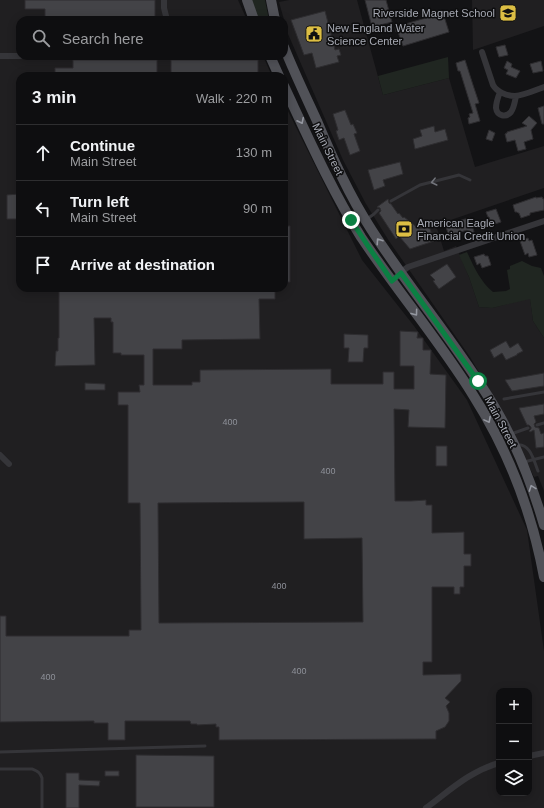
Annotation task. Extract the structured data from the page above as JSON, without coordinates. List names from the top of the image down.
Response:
{
  "streets": {
    "main road": ["Main Street"]
  },
  "places": {
    "school or university": ["Riverside Magnet School"],
    "public building": ["New England Water Science Center"],
    "bank": ["American Eagle Financial Credit Union"]
  },
  "house_numbers": [
    "400",
    "400",
    "400",
    "400",
    "400"
  ],
  "page": {
    "search": "Search here",
    "heading": ["3 min", "Walk · 220 m"],
    "list": [
      ["Continue", "Main Street", "130 m"],
      ["Turn left", "Main Street", "90 m"],
      "Arrive at destination"
    ],
    "map_buttons": ["+", "−"]
  }
}
